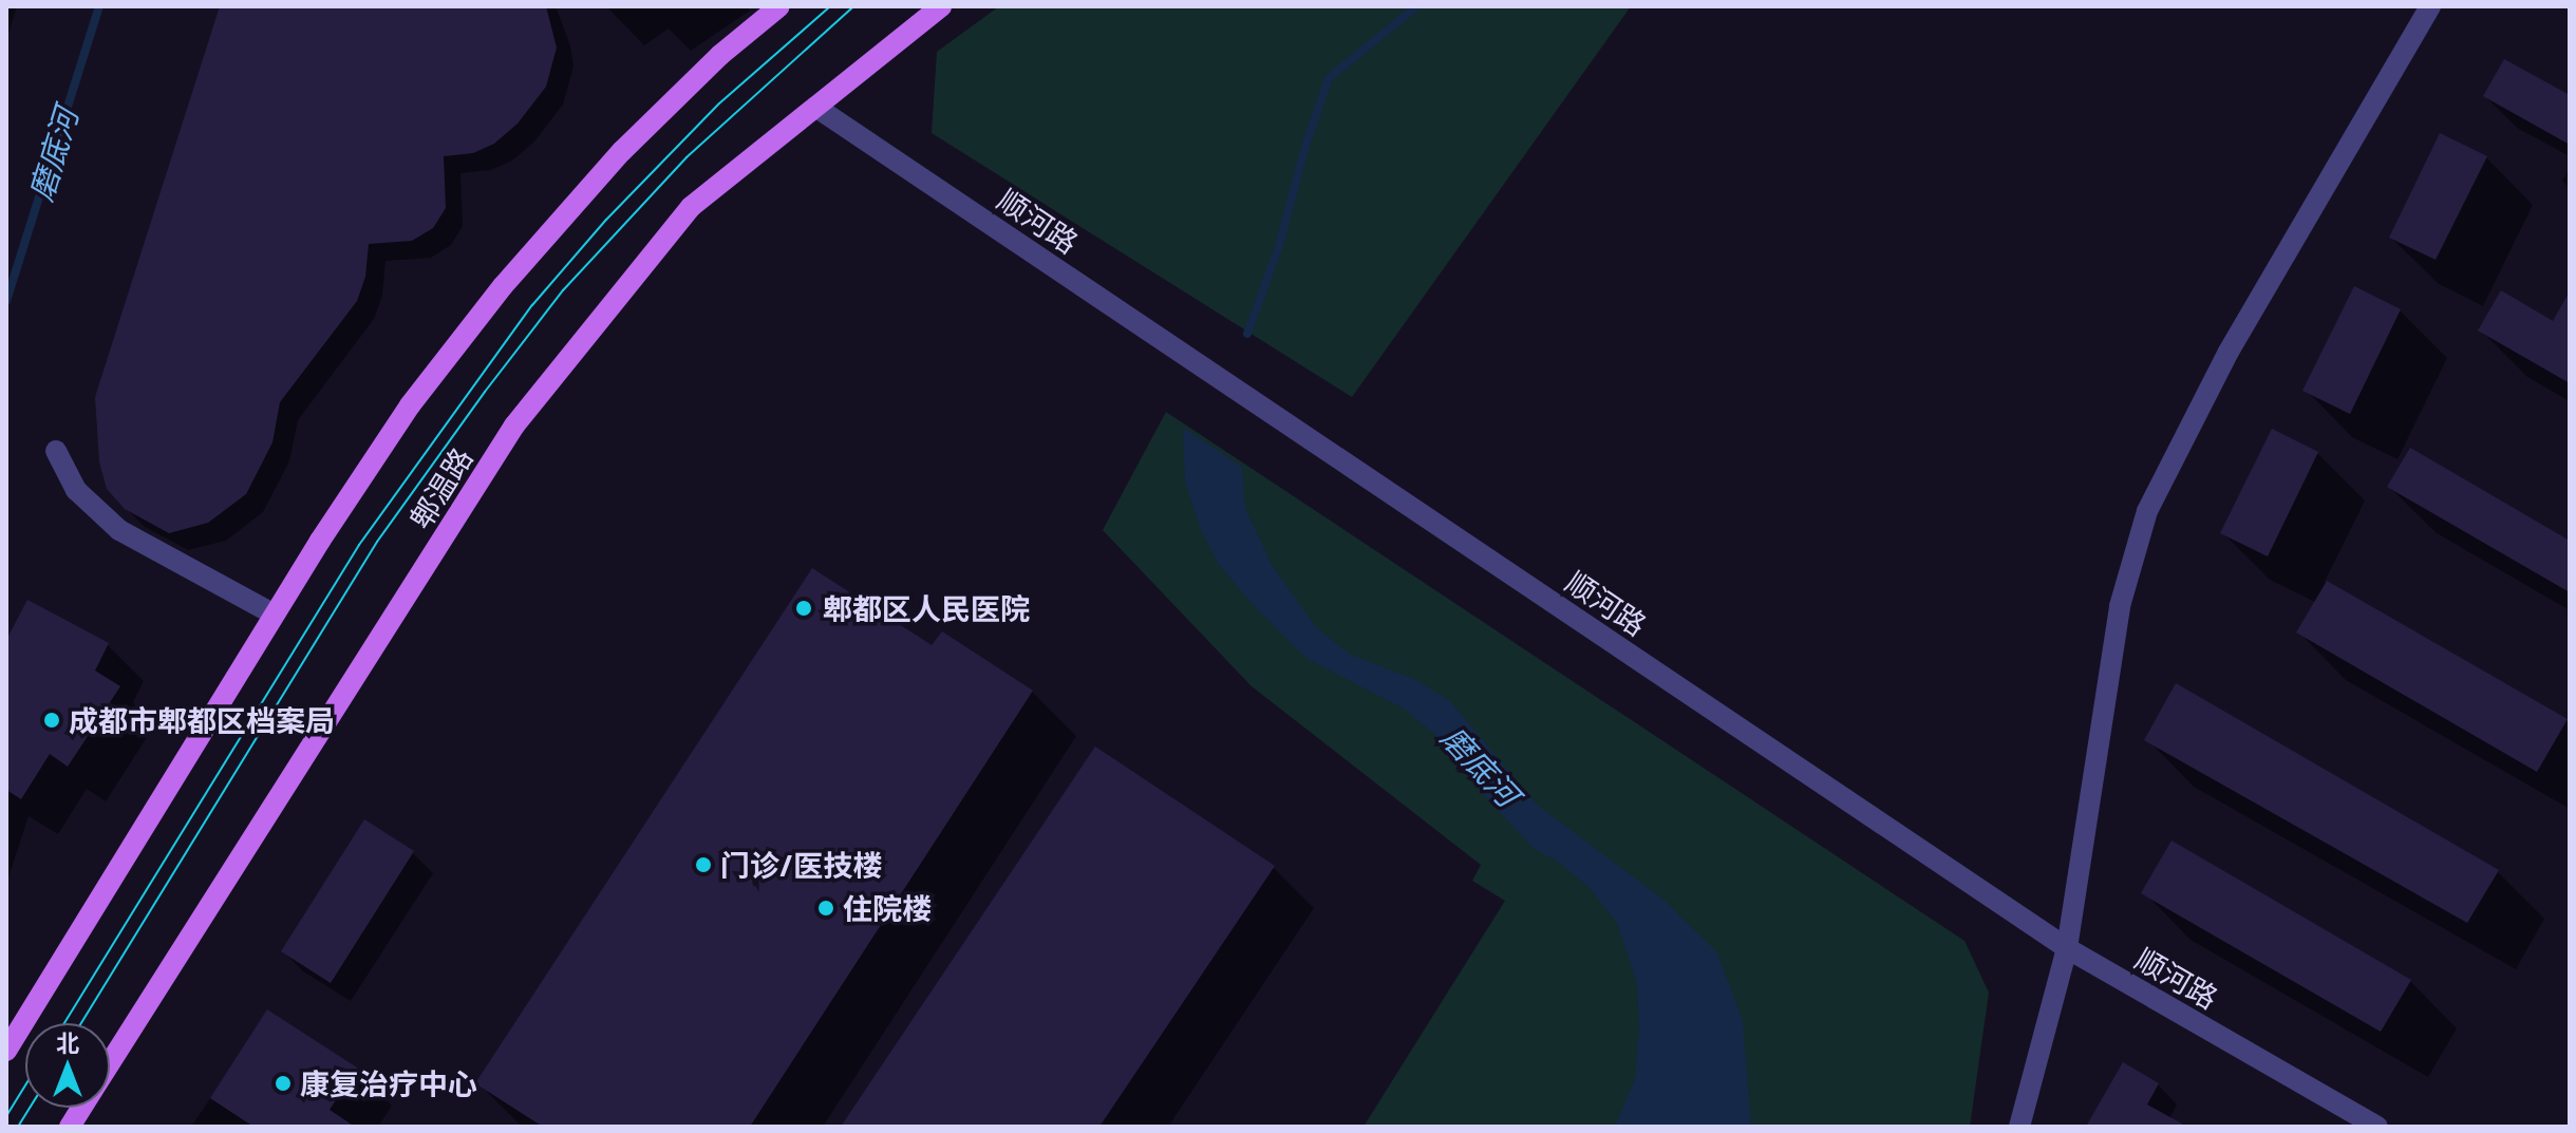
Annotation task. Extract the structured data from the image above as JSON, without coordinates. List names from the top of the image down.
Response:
{
  "streets": {
    "main road": ["郫温路"],
    "street": ["顺河路"]
  },
  "crossings": [
    ["顺河路", "郫温路"]
  ],
  "water": ["磨底河"],
  "places": [
    "郫都区人民医院",
    "成都市郫都区档案局",
    "门诊/医技楼",
    "住院楼",
    "康复治疗中心"
  ],
  "north": "top"
}
